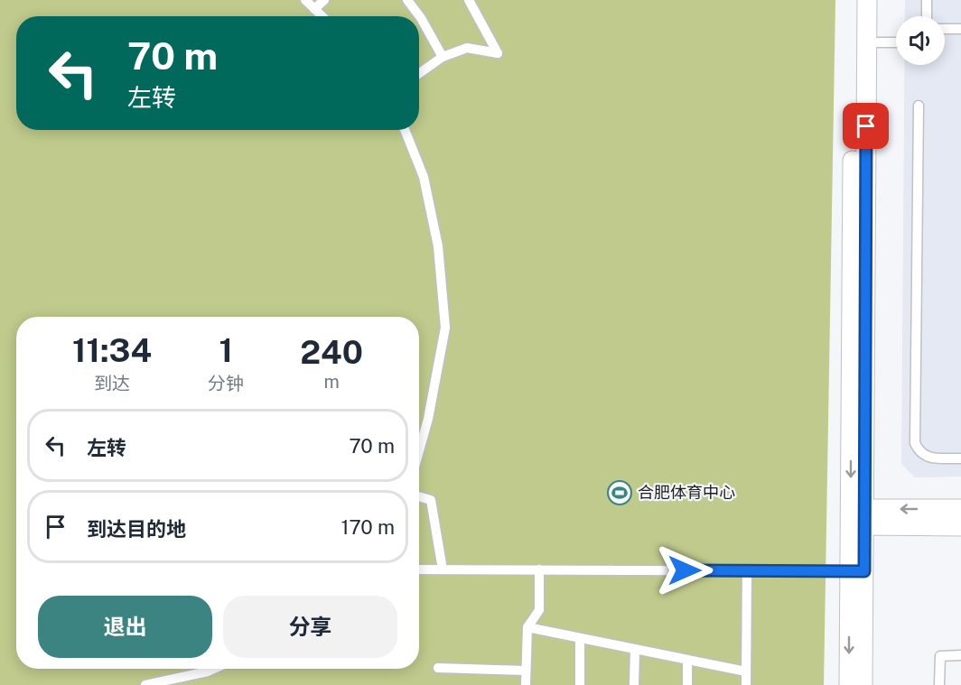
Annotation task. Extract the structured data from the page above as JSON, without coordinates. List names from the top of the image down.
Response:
{
  "places": {
    "sports": ["合肥体育中心"]
  },
  "page": {
    "turn": ["70 m", "左转"],
    "eta": [
      "11:34",
      "到达",
      "1",
      "分钟",
      "240",
      "m"
    ],
    "list": [
      {
        "name": "左转",
        "value": "70 m"
      },
      {
        "name": "到达目的地",
        "value": "170 m"
      }
    ],
    "buttons": ["退出", "分享"]
  }
}
